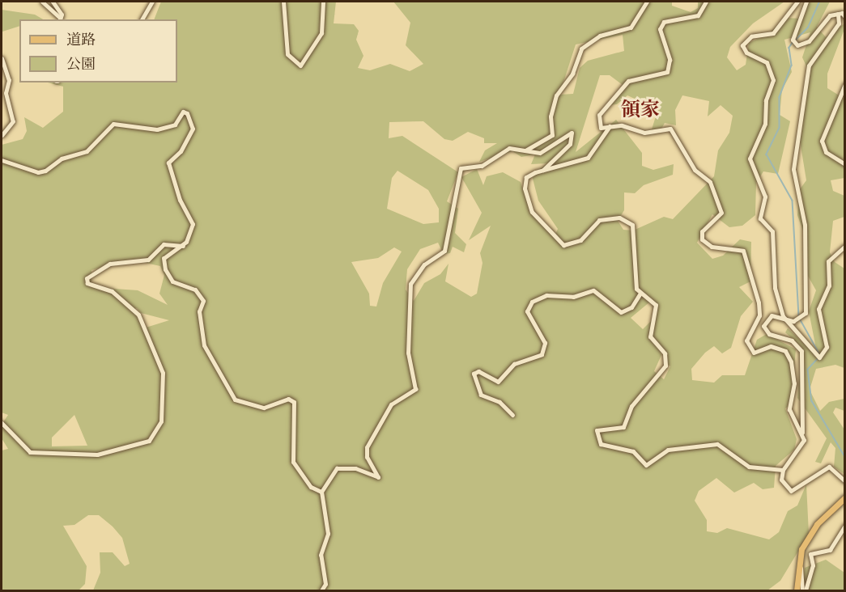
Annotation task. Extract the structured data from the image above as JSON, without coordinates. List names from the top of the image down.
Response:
{
  "districts": ["領家"],
  "legend": ["道路", "公園"]
}
